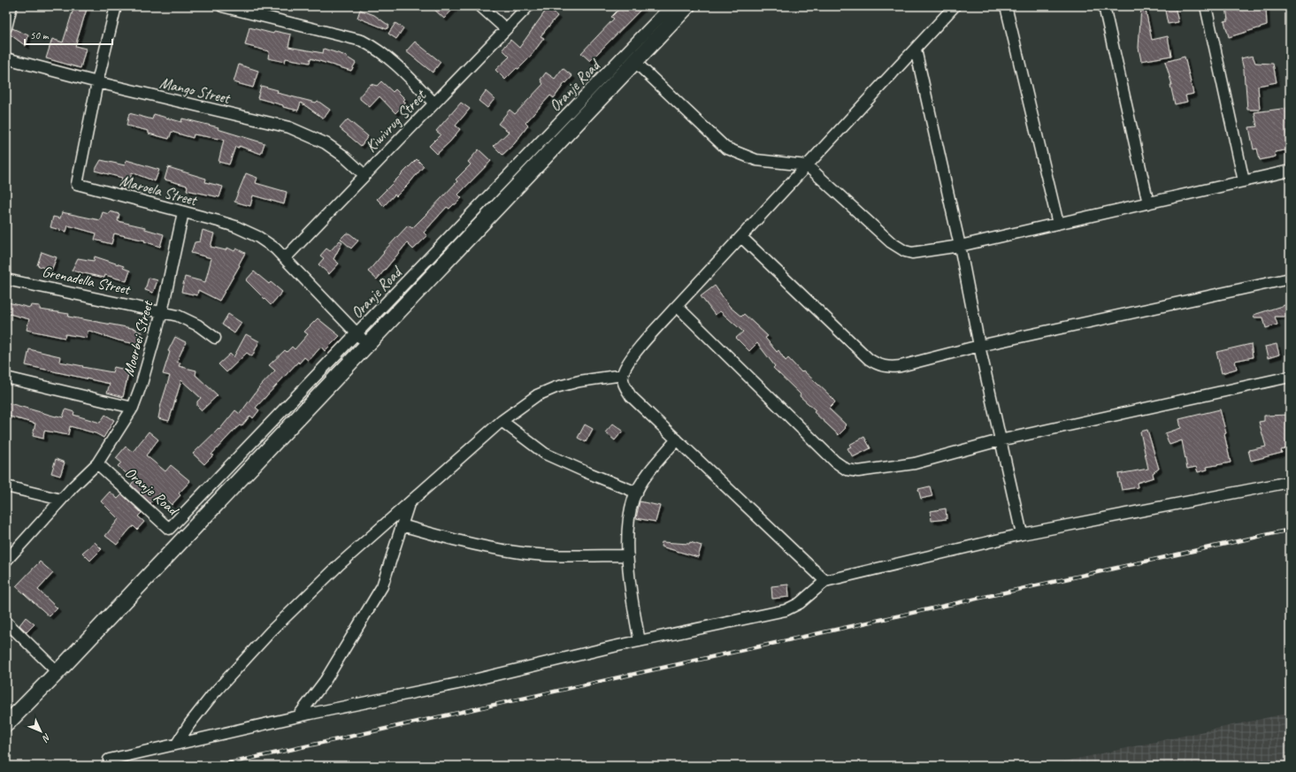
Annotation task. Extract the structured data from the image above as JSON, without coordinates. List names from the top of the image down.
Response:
{
  "streets": {
    "street": [
      "Oranje Road",
      "Mango Street",
      "Kiwivrug Street",
      "Maroela Street",
      "Grenadella Street",
      "Moerbei Street"
    ]
  },
  "crossings": [
    ["Oranje Road", "Maroela Street"],
    ["Oranje Road", "Moerbei Street"],
    ["Mango Street", "Kiwivrug Street"],
    ["Mango Street", "Maroela Street"],
    ["Kiwivrug Street", "Maroela Street"],
    ["Maroela Street", "Moerbei Street"],
    ["Grenadella Street", "Moerbei Street"]
  ],
  "scale_bar": "50 m",
  "north": "bottom right"
}
